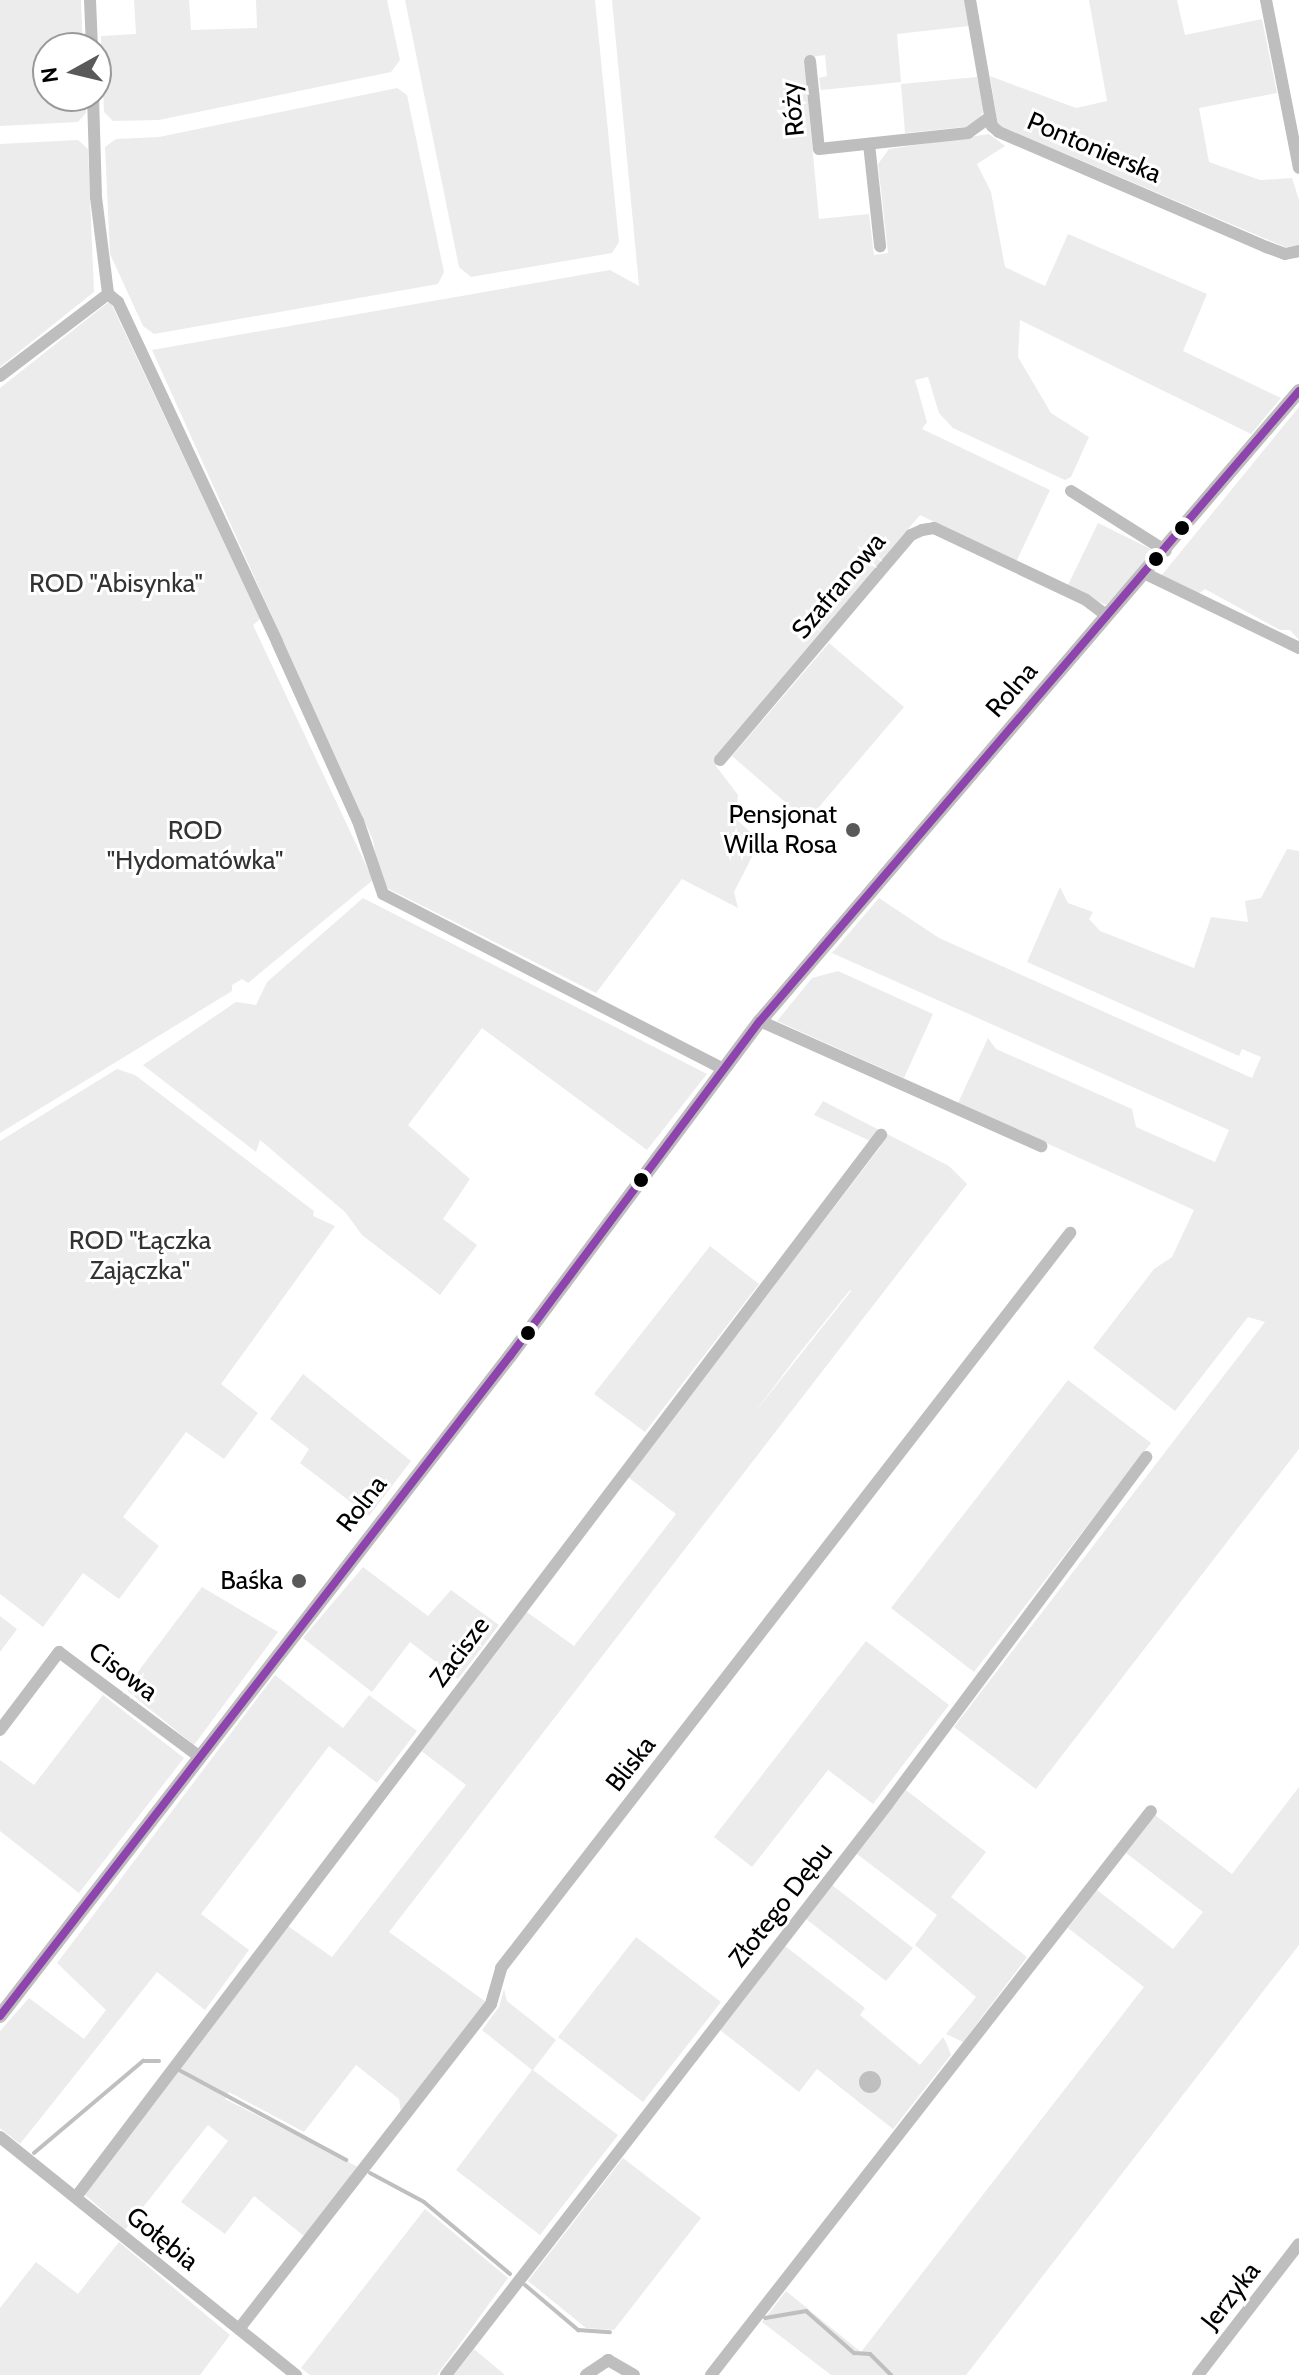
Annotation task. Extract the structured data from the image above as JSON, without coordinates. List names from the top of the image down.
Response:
{
  "streets": {
    "street": [
      "Róży",
      "Pontonierska",
      "Szafranowa",
      "Rolna",
      "Zacisze",
      "Cisowa",
      "Bliska",
      "Złotego Dębu",
      "Gołębia",
      "Jerzyka"
    ]
  },
  "crossings": [
    ["Róży", "Pontonierska"],
    ["Szafranowa", "Rolna"],
    ["Rolna", "Cisowa"],
    ["Zacisze", "Gołębia"],
    ["Bliska", "Gołębia"]
  ],
  "parks": ["ROD \"Abisynka\"", "ROD \"Hydomatówka\"", "ROD \"Łączka Zajączka\""],
  "places": ["Pensjonat Willa Rosa", "Baśka"],
  "north": "left"
}
